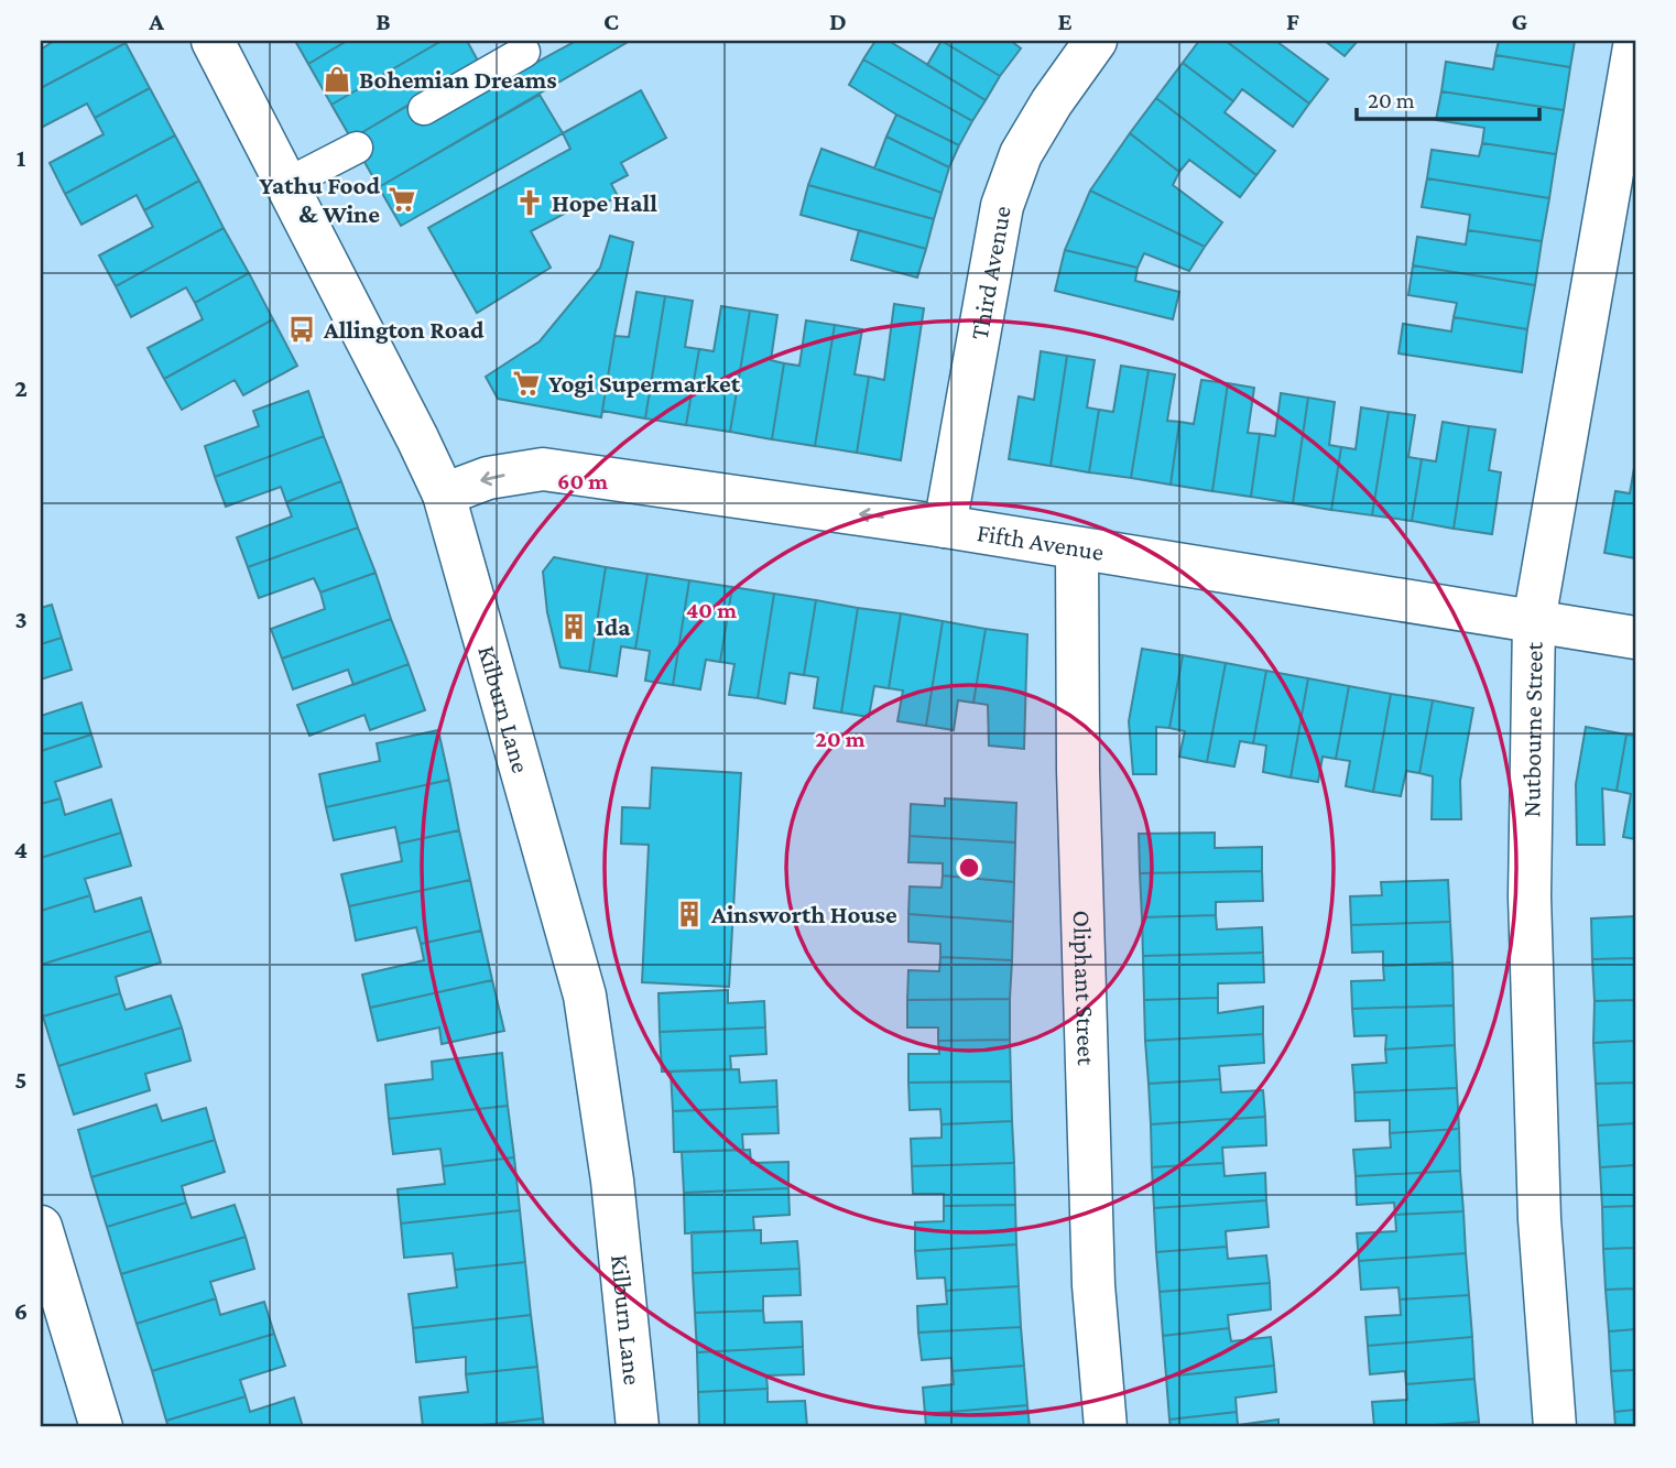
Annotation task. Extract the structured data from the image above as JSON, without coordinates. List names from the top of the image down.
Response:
{
  "streets": {
    "street": [
      "Third Avenue",
      "Fifth Avenue",
      "Kilburn Lane",
      "Nutbourne Street",
      "Oliphant Street"
    ]
  },
  "crossings": [
    ["Third Avenue", "Fifth Avenue"],
    ["Fifth Avenue", "Kilburn Lane"],
    ["Fifth Avenue", "Nutbourne Street"],
    ["Fifth Avenue", "Oliphant Street"]
  ],
  "one_way": ["Fifth Avenue"],
  "places": {
    "shop": ["Bohemian Dreams"],
    "supermarket": ["Yathu Food & Wine", "Yogi Supermarket"],
    "church": ["Hope Hall"],
    "bus stop": ["Allington Road"],
    "building": ["Ida", "Ainsworth House"]
  },
  "scale_bar": "20 m",
  "grid": {
    "columns": [
      "A",
      "B",
      "C",
      "D",
      "E",
      "F",
      "G"
    ],
    "rows": [
      "1",
      "2",
      "3",
      "4",
      "5",
      "6"
    ]
  },
  "rings": ["60 m", "40 m", "20 m"]
}
